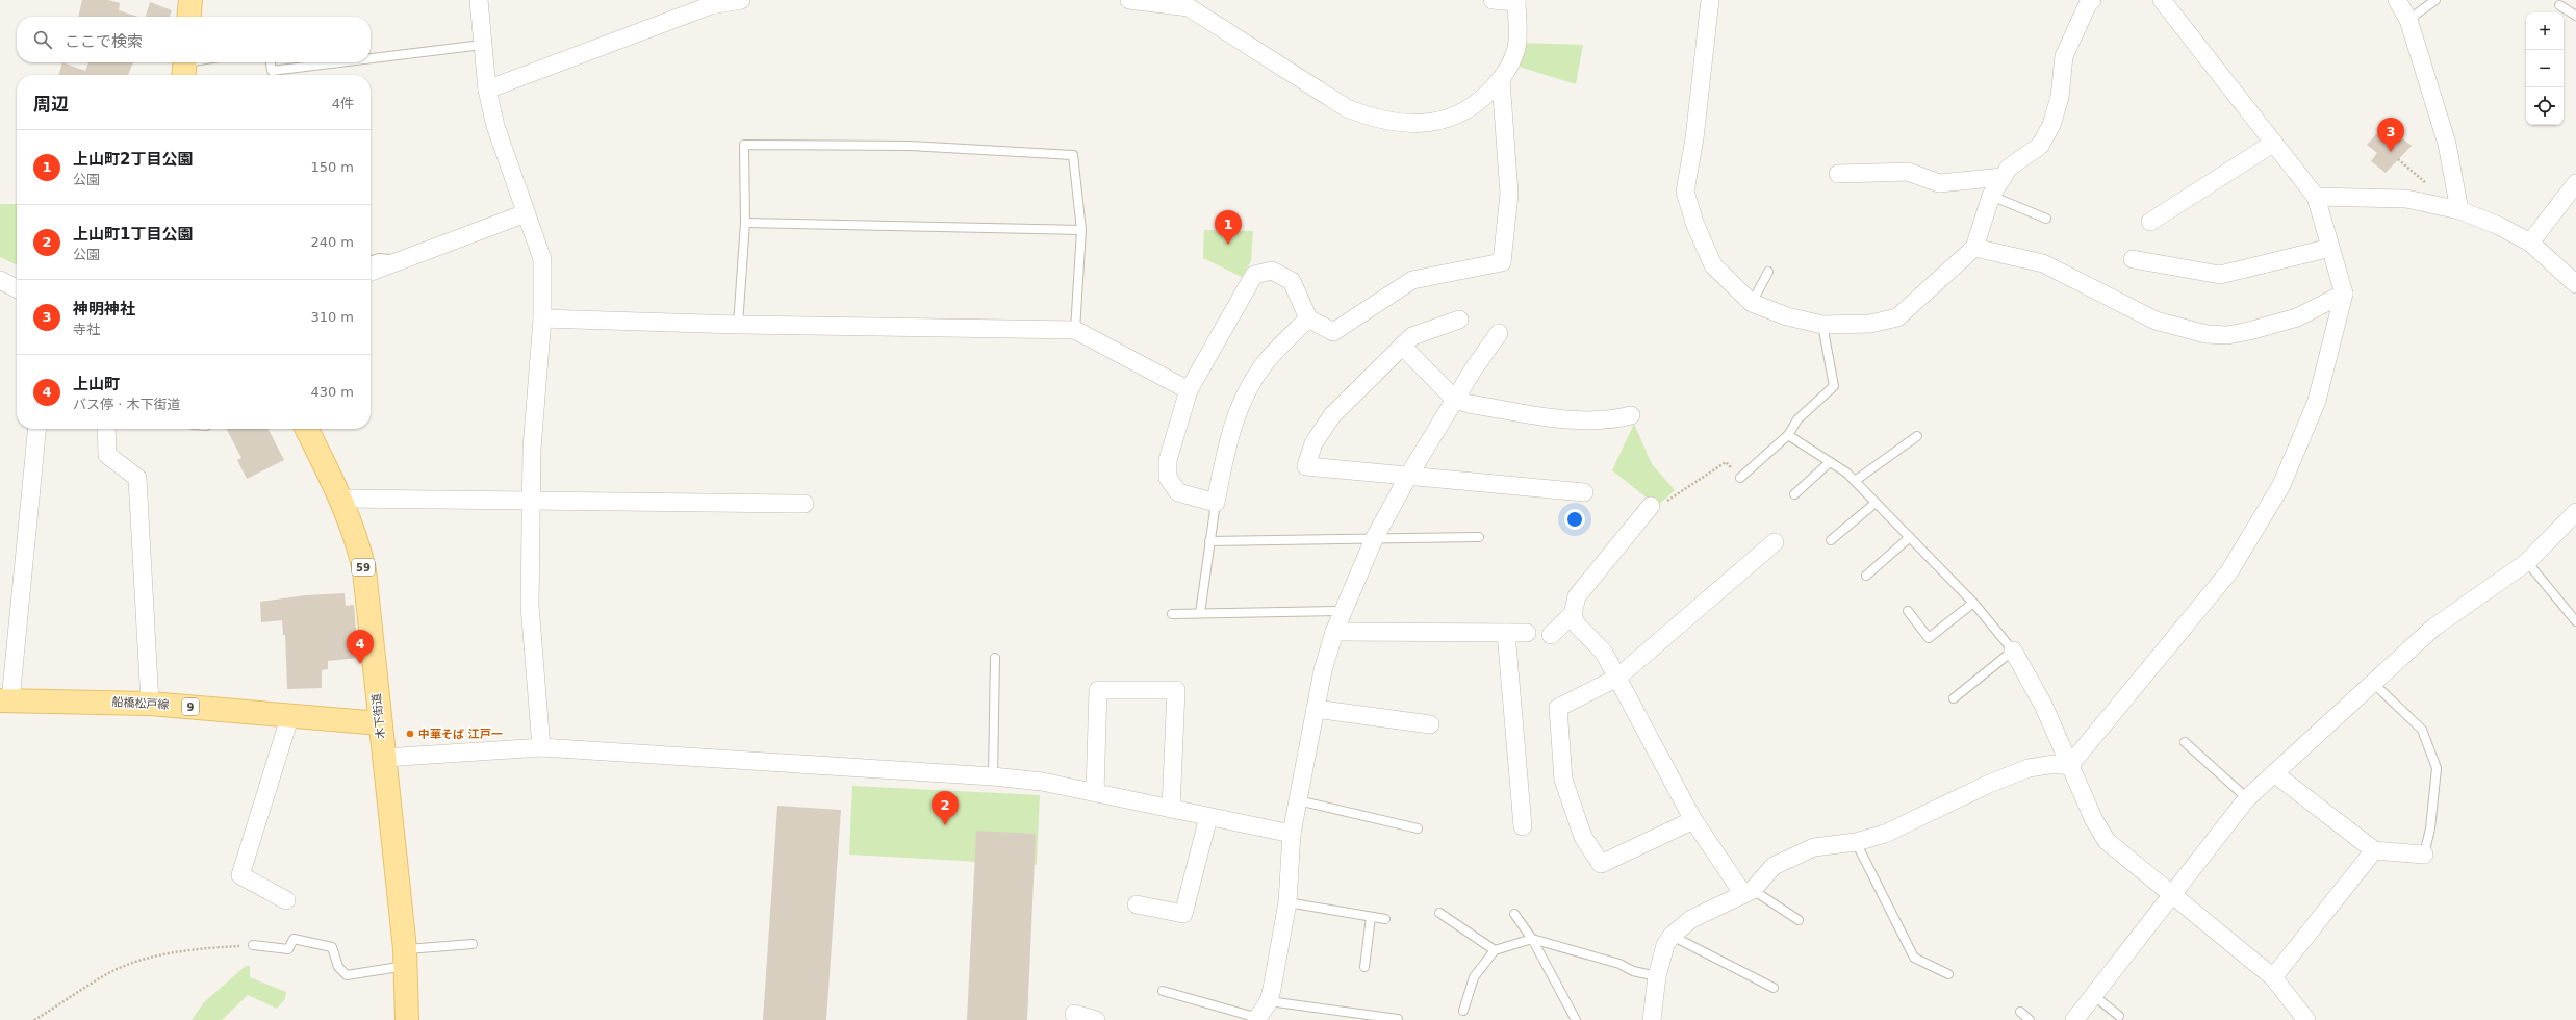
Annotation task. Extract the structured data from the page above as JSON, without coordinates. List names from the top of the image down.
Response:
{
  "streets": {
    "main road": [
      "59",
      "船橋松戸線",
      "9",
      "木下街道"
    ]
  },
  "crossings": [
    ["船橋松戸線", "木下街道"]
  ],
  "places": ["中華そば 江戸一"],
  "page": {
    "map_buttons": ["+", "−"],
    "search": "ここで検索",
    "heading": ["周辺", "4件"],
    "pins": [
      "3",
      "1",
      "4",
      "2"
    ],
    "list": [
      {
        "mark": "1",
        "name": "上山町2丁目公園",
        "note": "公園",
        "value": "150 m"
      },
      {
        "mark": "2",
        "name": "上山町1丁目公園",
        "note": "公園",
        "value": "240 m"
      },
      {
        "mark": "3",
        "name": "神明神社",
        "note": "寺社",
        "value": "310 m"
      },
      {
        "mark": "4",
        "name": "上山町",
        "note": "バス停 · 木下街道",
        "value": "430 m"
      }
    ]
  }
}
